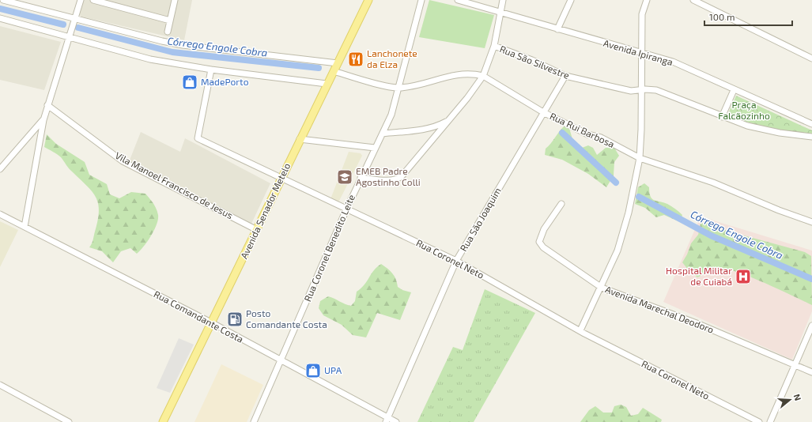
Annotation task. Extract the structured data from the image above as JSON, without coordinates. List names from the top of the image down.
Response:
{
  "streets": {
    "main road": ["Avenida Senador Metelo"],
    "street": [
      "Avenida Ipiranga",
      "Rua São Silvestre",
      "Rua Rui Barbosa",
      "Vila Manoel Francisco de Jesus",
      "Rua São Joaquim",
      "Rua Coronel Benedito Leite",
      "Rua Coronel Neto",
      "Avenida Marechal Deodoro",
      "Rua Comandante Costa"
    ]
  },
  "crossings": [
    ["Rua São Silvestre", "Rua São Joaquim"],
    ["Rua Rui Barbosa", "Avenida Senador Metelo"],
    ["Rua Rui Barbosa", "Rua São Joaquim"],
    ["Rua Rui Barbosa", "Rua Coronel Benedito Leite"],
    ["Vila Manoel Francisco de Jesus", "Avenida Senador Metelo"],
    ["Avenida Senador Metelo", "Rua Coronel Neto"],
    ["Avenida Senador Metelo", "Rua Comandante Costa"],
    ["Rua São Joaquim", "Rua Coronel Neto"],
    ["Rua São Joaquim", "Rua Comandante Costa"],
    ["Rua Coronel Benedito Leite", "Rua Coronel Neto"],
    ["Rua Coronel Benedito Leite", "Rua Comandante Costa"]
  ],
  "water": ["Córrego Engole Cobra"],
  "parks": ["Praça Falcãozinho"],
  "places": {
    "restaurant": ["Lanchonete da Elza"],
    "shop": ["MadePorto", "UPA"],
    "school or university": ["EMEB Padre Agostinho Colli"],
    "hospital": ["Hospital Militar de Cuiabá"],
    "fuel station": ["Posto Comandante Costa"]
  },
  "scale_bar": "100 m",
  "north": "right"
}
